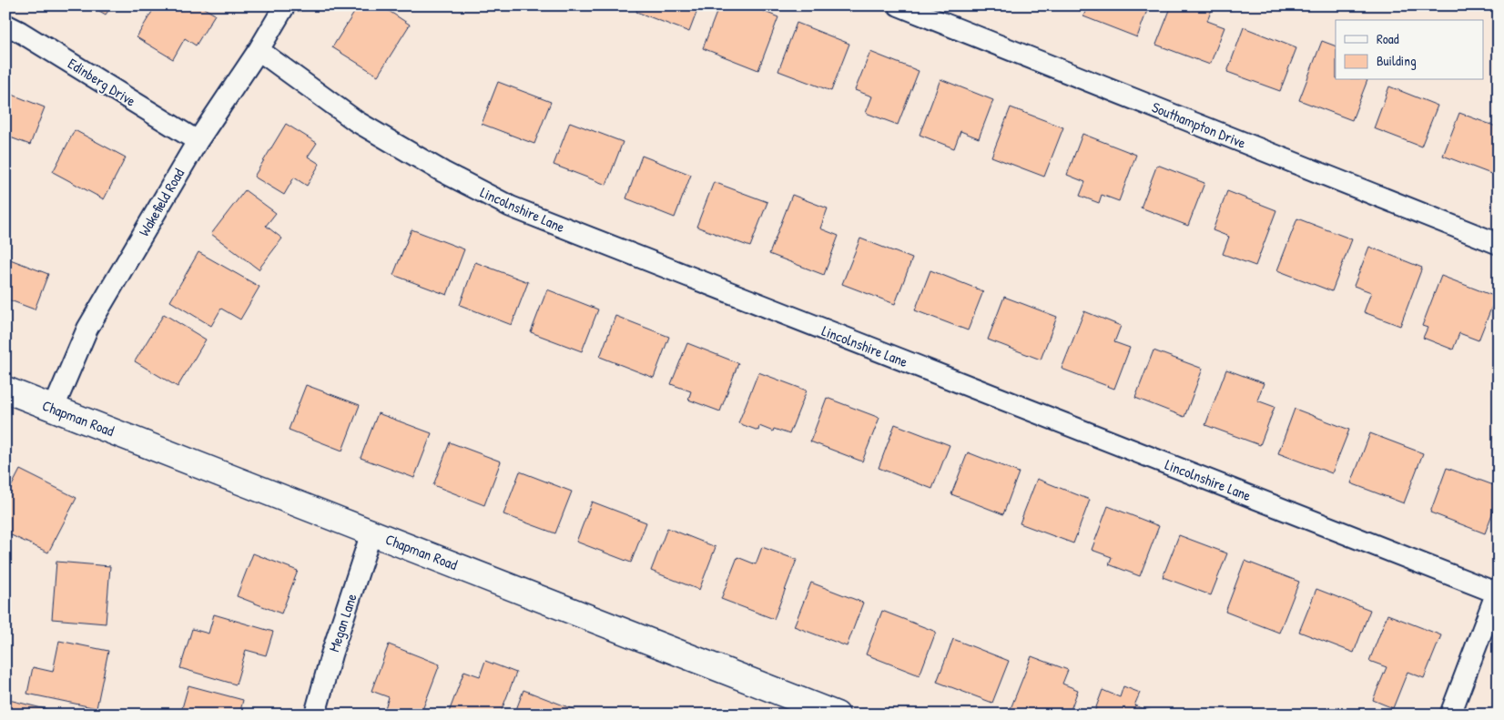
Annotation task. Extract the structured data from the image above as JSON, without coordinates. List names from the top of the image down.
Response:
{
  "streets": {
    "street": [
      "Edinberg Drive",
      "Southampton Drive",
      "Wakefield Road",
      "Lincolnshire Lane",
      "Chapman Road",
      "Megan Lane"
    ]
  },
  "crossings": [
    ["Edinberg Drive", "Wakefield Road"],
    ["Wakefield Road", "Lincolnshire Lane"],
    ["Wakefield Road", "Chapman Road"],
    ["Chapman Road", "Megan Lane"]
  ],
  "legend": ["Road", "Building"]
}
